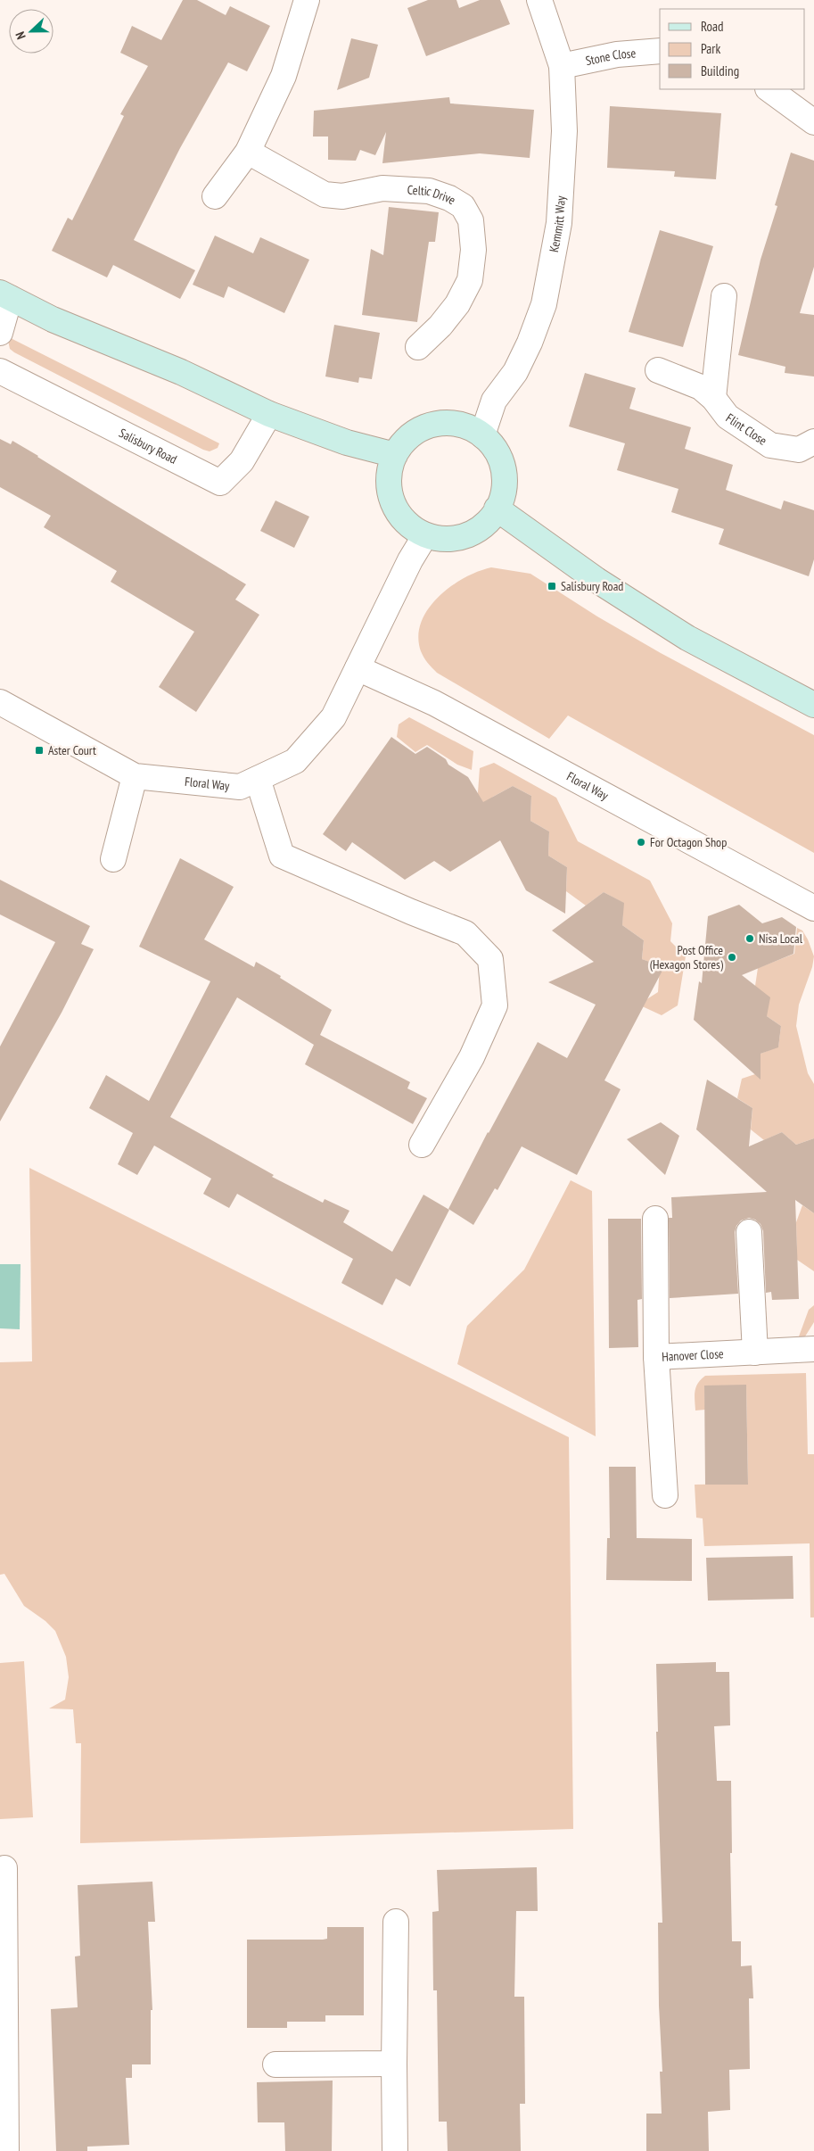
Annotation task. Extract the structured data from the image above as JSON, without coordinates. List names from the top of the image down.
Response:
{
  "streets": {
    "street": [
      "Stone Close",
      "Celtic Drive",
      "Kemmitt Way",
      "Flint Close",
      "Salisbury Road",
      "Floral Way",
      "Hanover Close"
    ]
  },
  "crossings": [
    ["Stone Close", "Kemmitt Way"],
    ["Kemmitt Way", "Floral Way"]
  ],
  "places": {
    "transit": ["Salisbury Road", "Aster Court"],
    "other": ["For Octagon Shop", "Nisa Local", "Post Office (Hexagon Stores)"]
  },
  "legend": ["Road", "Park", "Building"],
  "north": "left"
}
